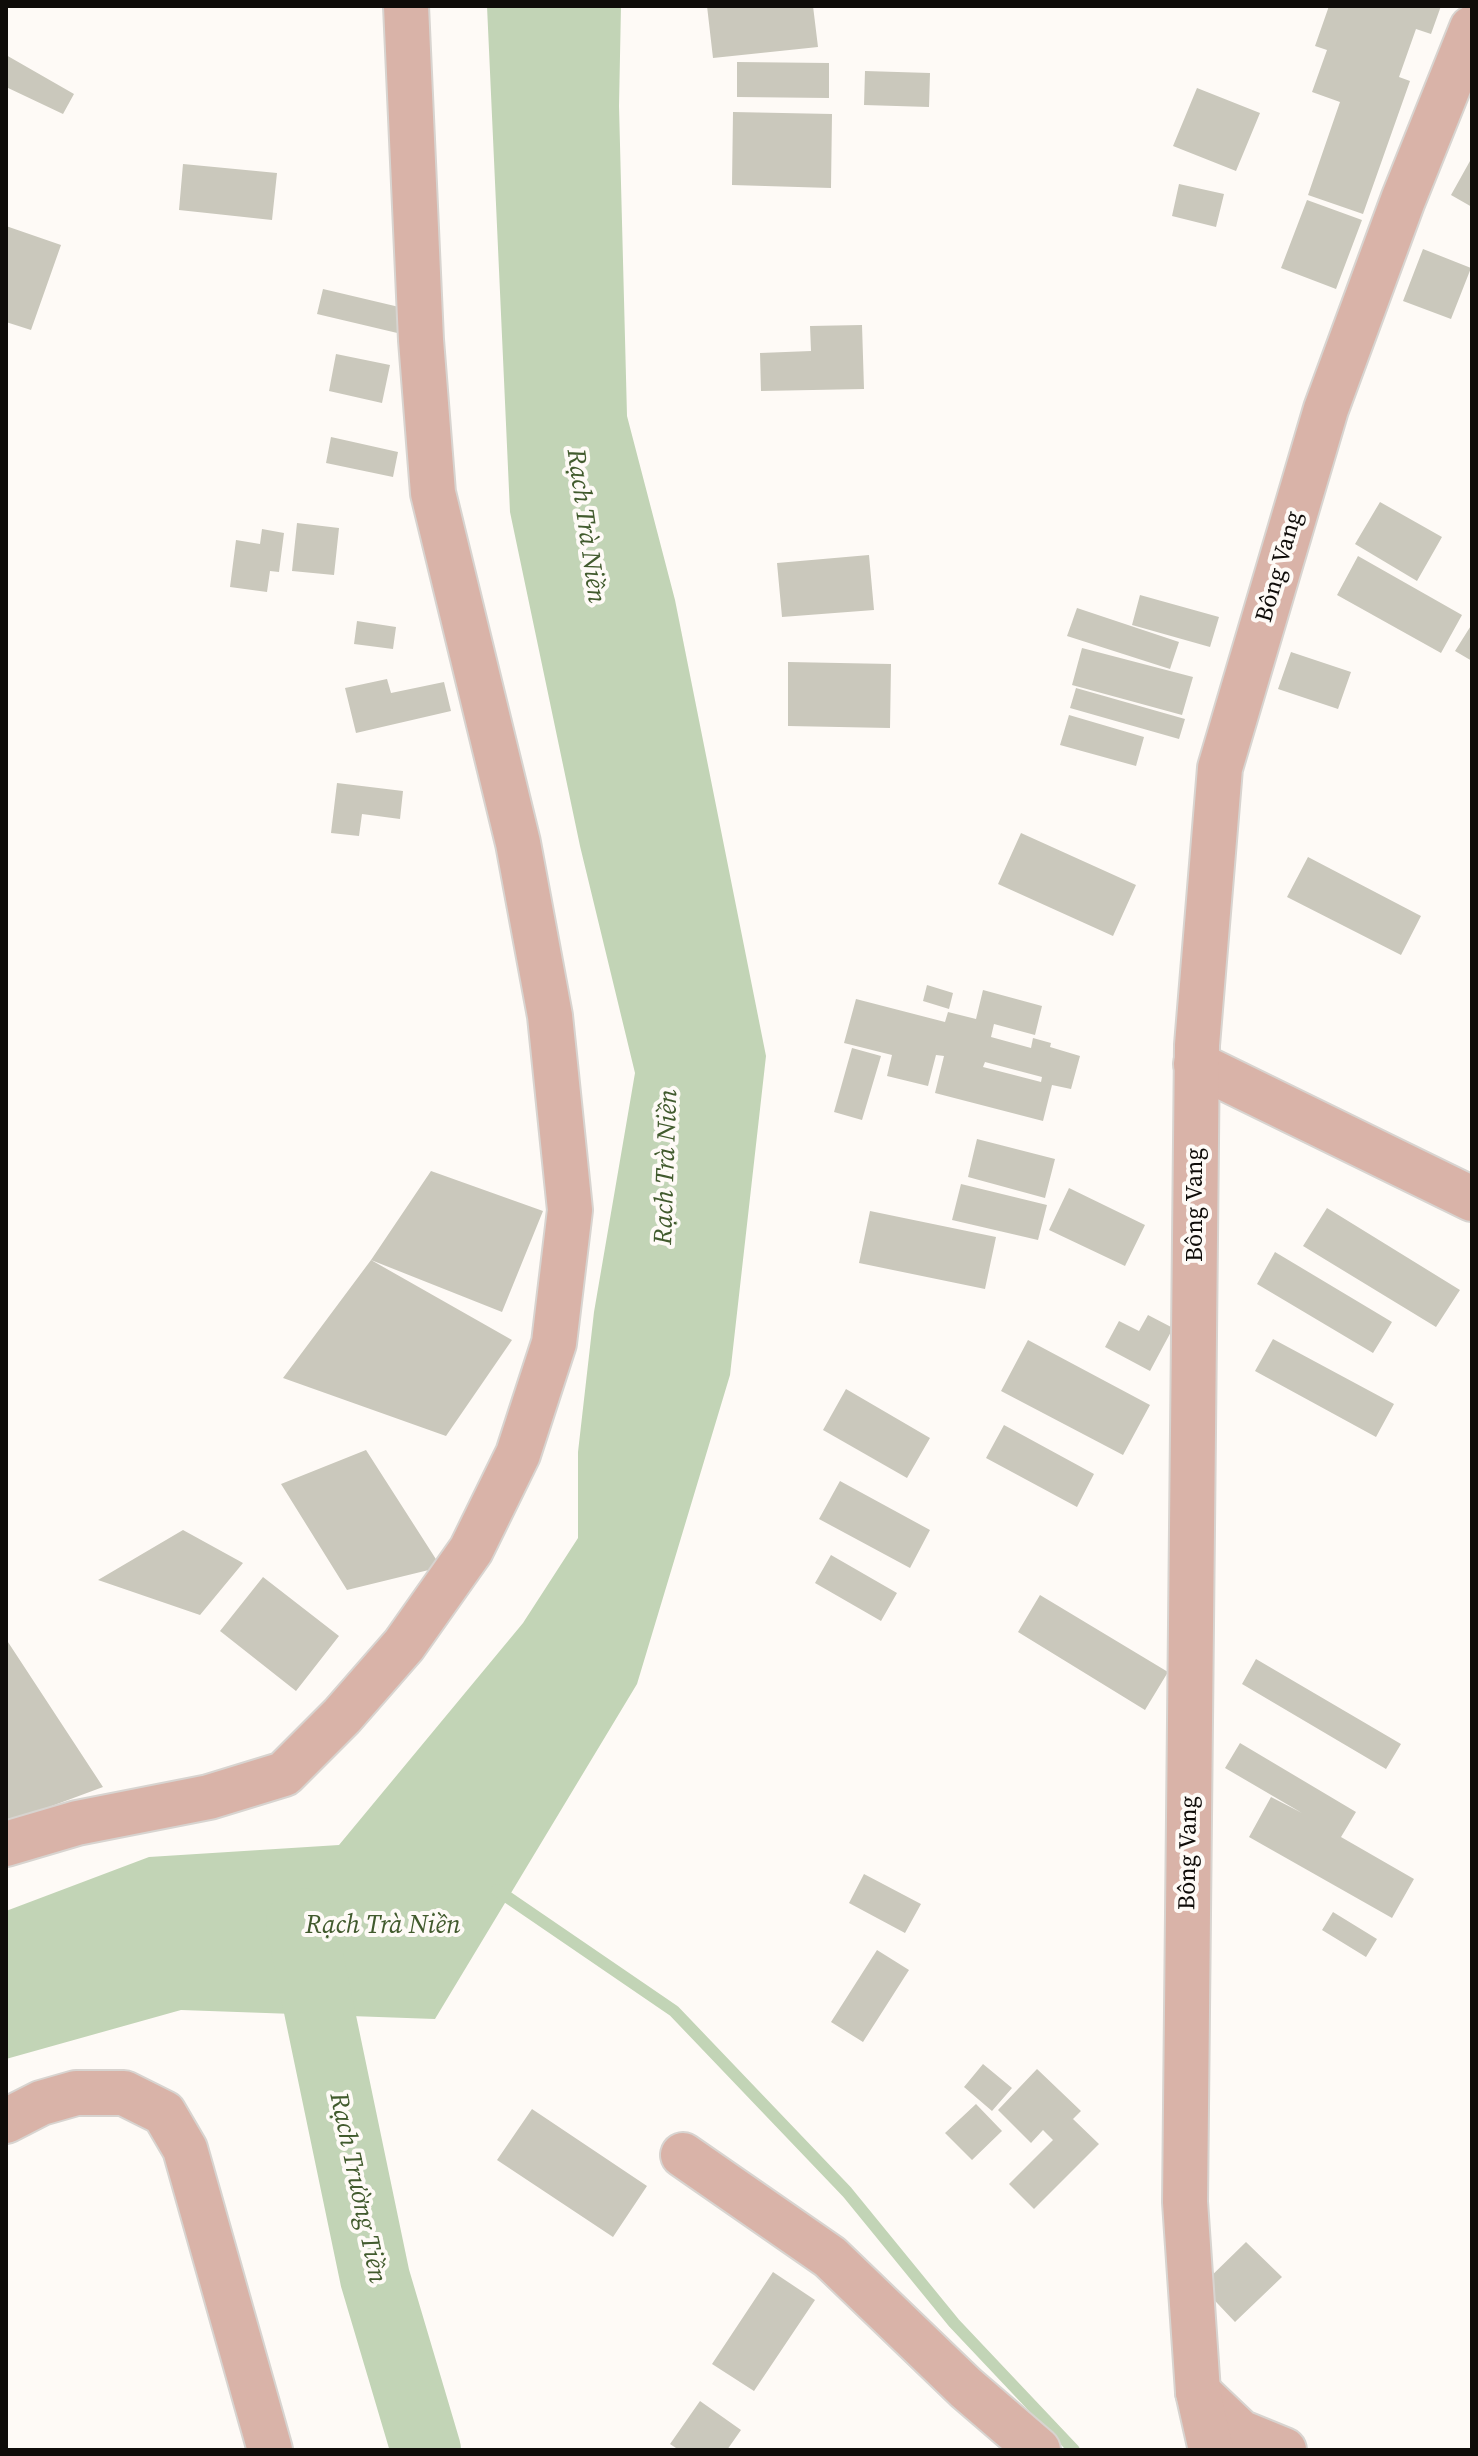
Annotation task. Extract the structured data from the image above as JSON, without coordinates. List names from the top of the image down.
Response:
{
  "streets": {
    "street": ["Bông Vang"]
  },
  "water": ["Rạch Trà Niền", "Rạch Trường Tiền"]
}
